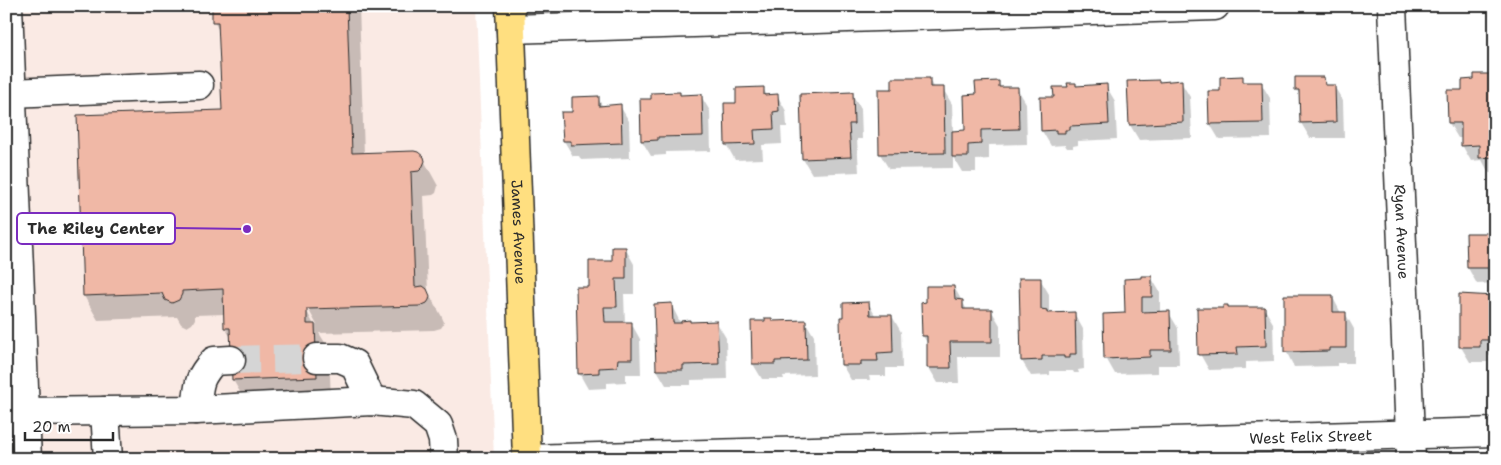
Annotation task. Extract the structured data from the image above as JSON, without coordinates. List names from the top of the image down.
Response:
{
  "streets": {
    "main road": ["James Avenue"],
    "street": ["Ryan Avenue", "West Felix Street"]
  },
  "crossings": [
    ["Ryan Avenue", "West Felix Street"],
    ["James Avenue", "West Felix Street"]
  ],
  "places": ["The Riley Center"],
  "scale_bar": "20 m"
}
